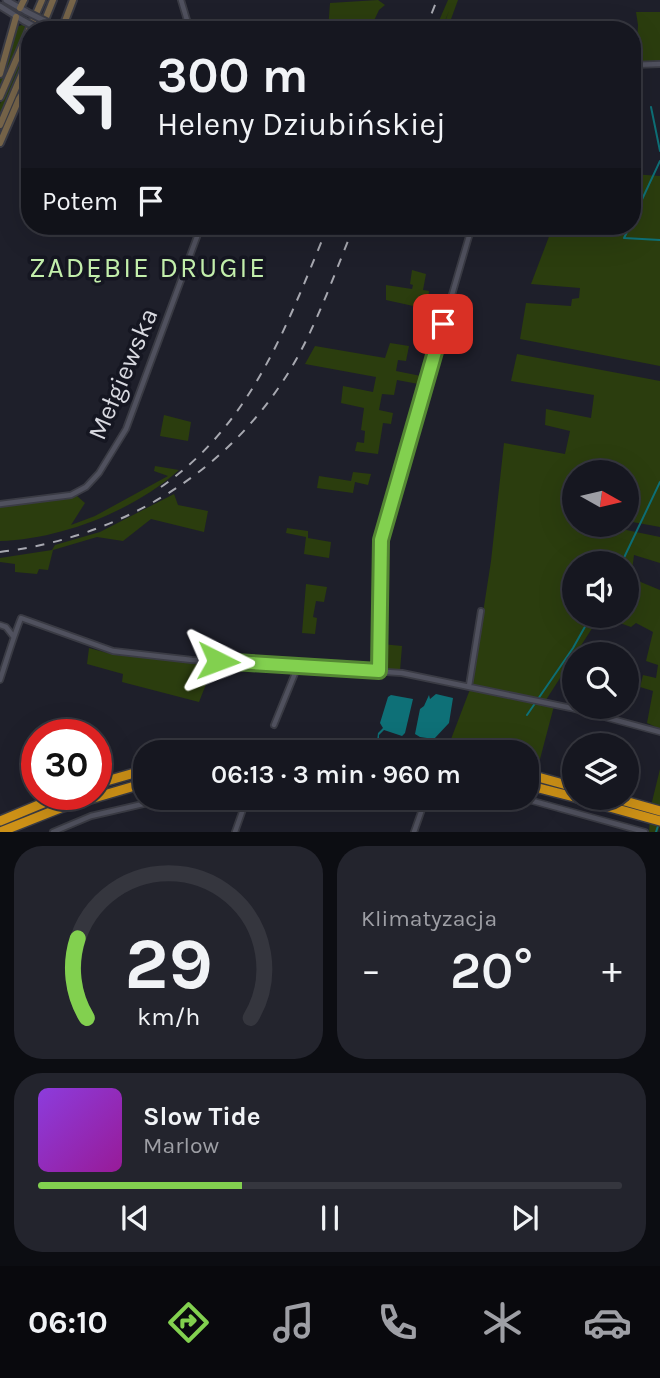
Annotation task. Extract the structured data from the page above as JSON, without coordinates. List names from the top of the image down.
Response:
{
  "streets": {
    "street": ["Mełgiewska"]
  },
  "districts": ["ZADĘBIE DRUGIE"],
  "north": "right",
  "page": {
    "turn": ["300 m", "Heleny Dziubińskiej"],
    "then": "Potem",
    "limit": "30",
    "trip": "06:13 · 3 min · 960 m",
    "tile": "Klimatyzacja",
    "heat": ["−", "20°", "+"],
    "song": ["Slow Tide", "Marlow"],
    "tabs": "06:10",
    "gauge": ["29", "km/h"]
  }
}
